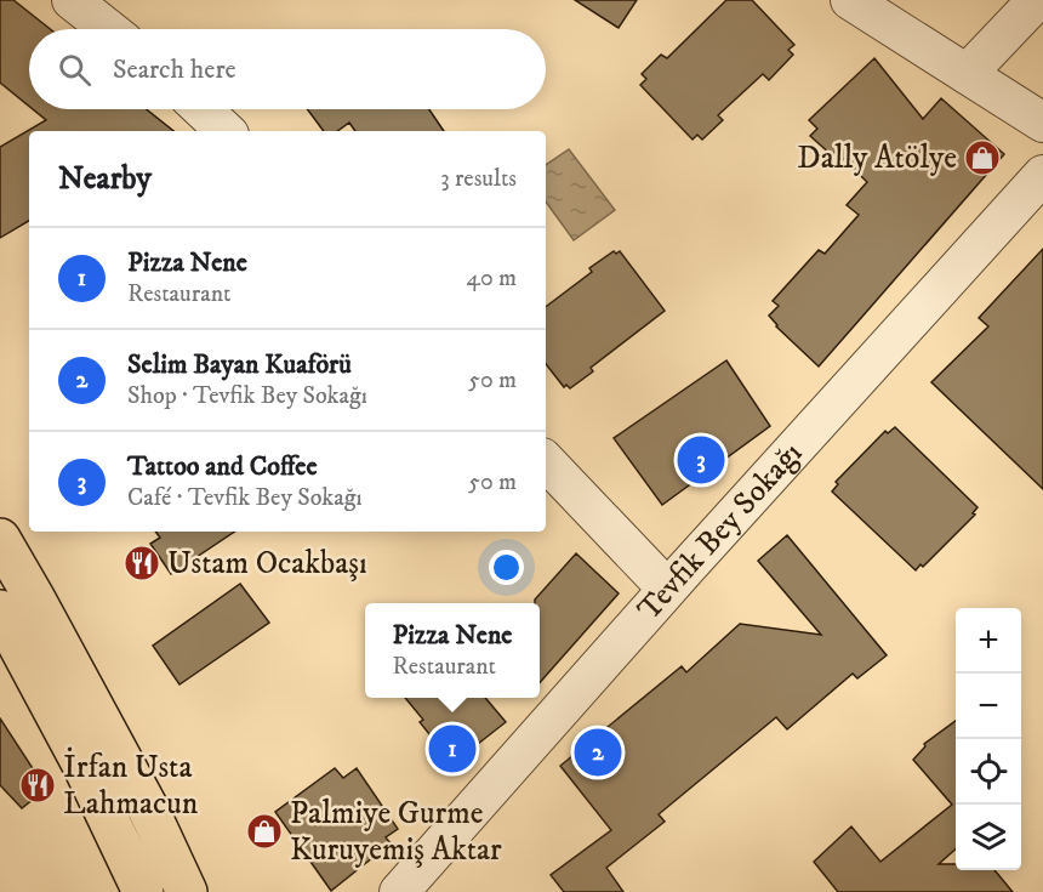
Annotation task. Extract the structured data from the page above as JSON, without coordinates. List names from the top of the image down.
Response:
{
  "streets": {
    "street": ["Tevfik Bey Sokağı"]
  },
  "places": {
    "shop": ["Dally Atölye", "Palmiye Gurme Kuruyemiş Aktar"],
    "restaurant": ["Ustam Ocakbaşı", "İrfan Usta Lahmacun"]
  },
  "page": {
    "search": "Search here",
    "heading": ["Nearby", "3 results"],
    "list": [
      {
        "mark": "1",
        "name": "Pizza Nene",
        "note": "Restaurant",
        "value": "40 m"
      },
      {
        "mark": "2",
        "name": "Selim Bayan Kuaförü",
        "note": "Shop · Tevfik Bey Sokağı",
        "value": "50 m"
      },
      {
        "mark": "3",
        "name": "Tattoo and Coffee",
        "note": "Café · Tevfik Bey Sokağı",
        "value": "50 m"
      }
    ],
    "pins": ["3", "1", "2"],
    "popup": ["Pizza Nene", "Restaurant"],
    "map_buttons": ["+", "−"]
  }
}
